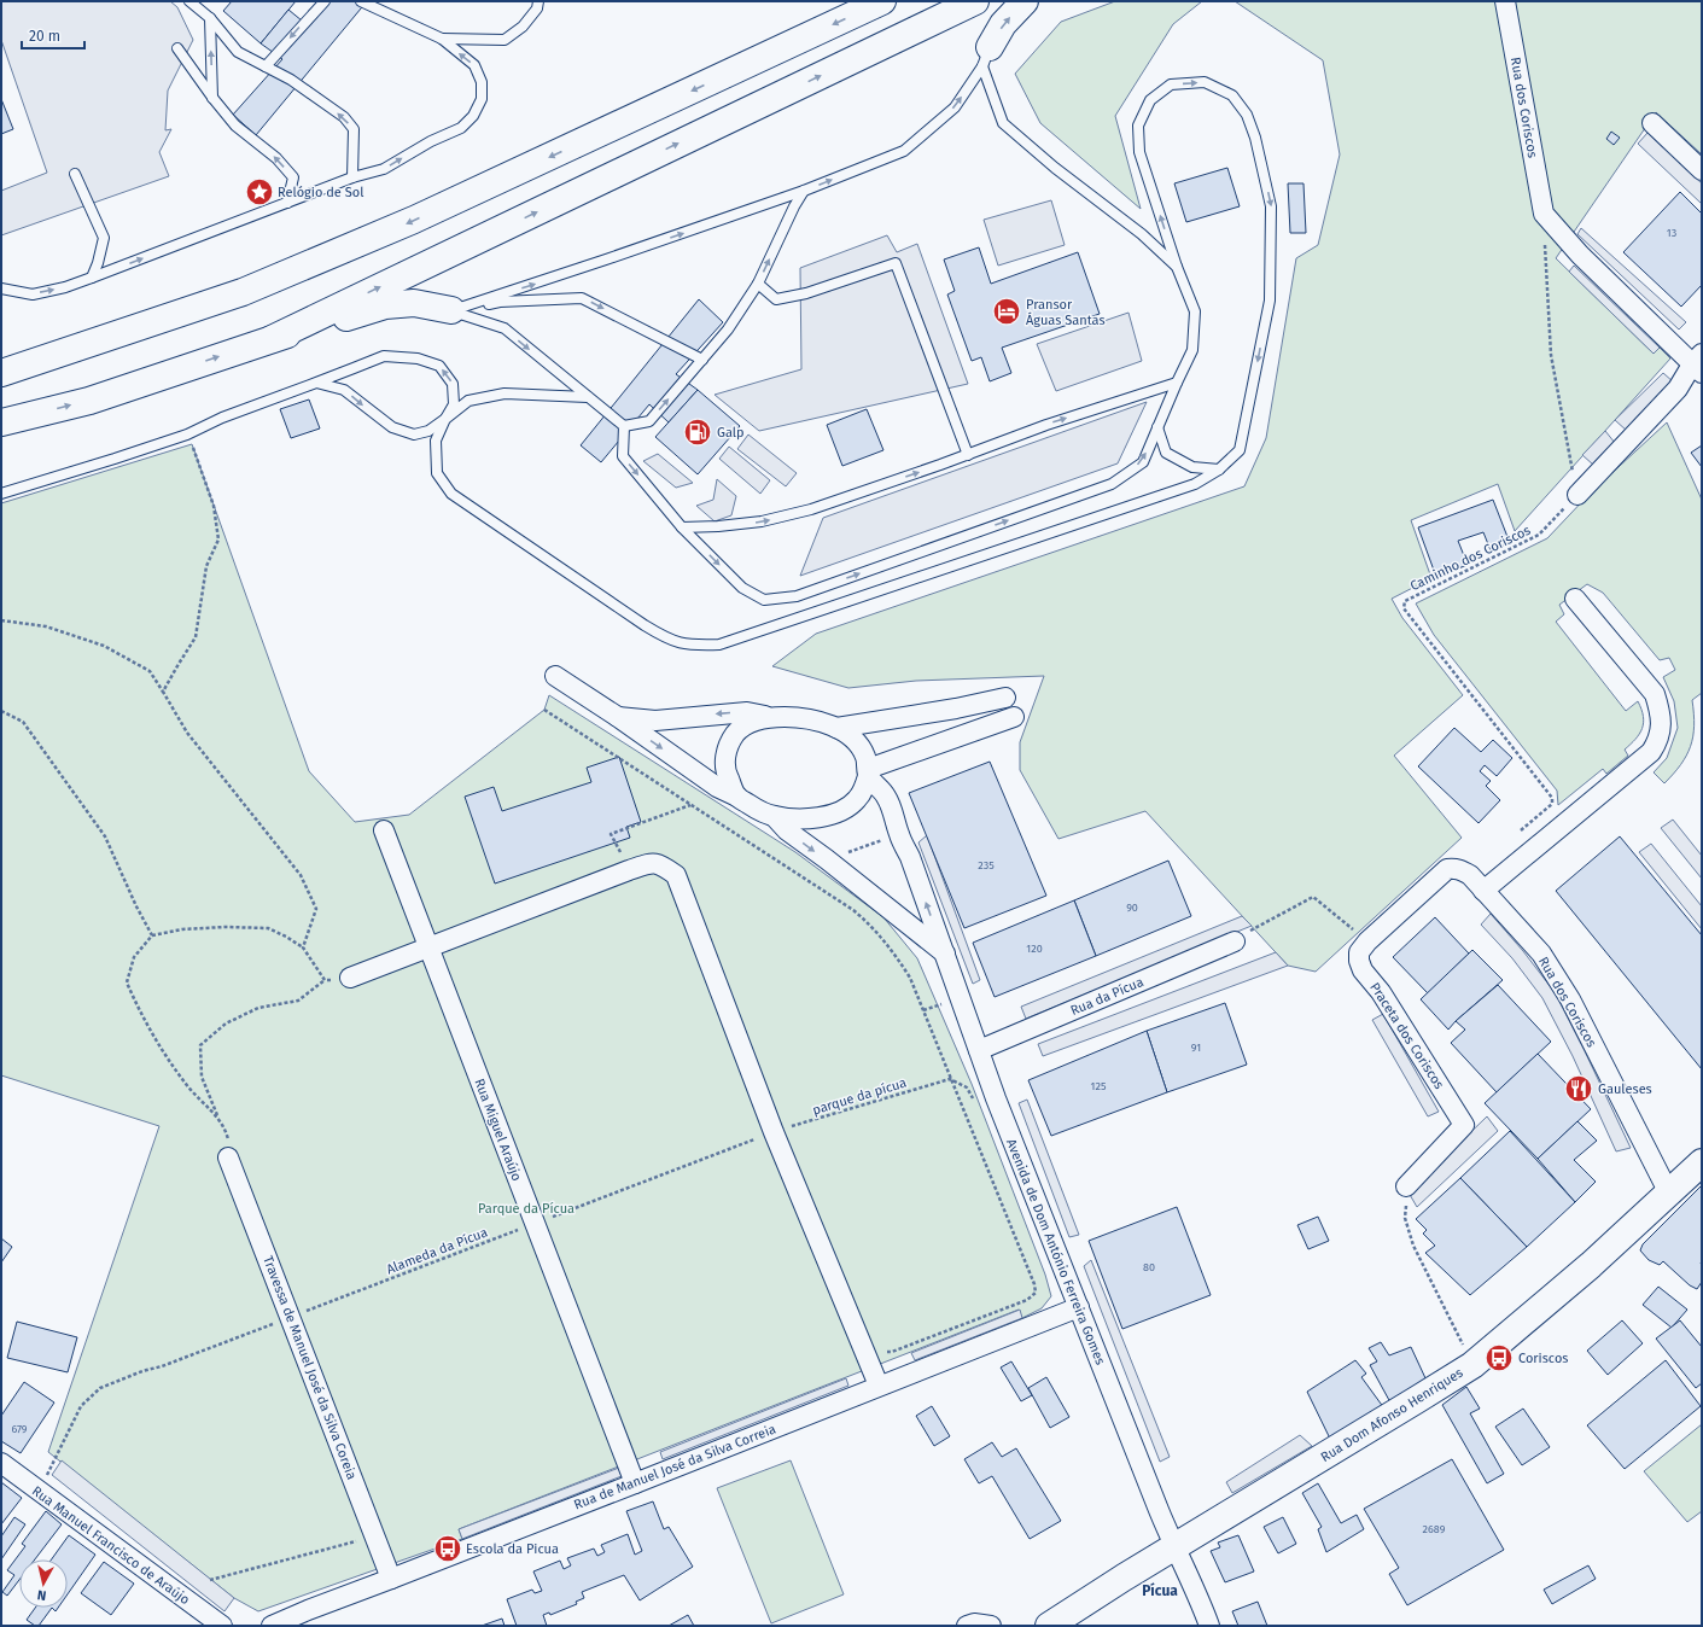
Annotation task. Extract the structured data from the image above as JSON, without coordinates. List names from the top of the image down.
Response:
{
  "streets": {
    "main road": ["Rua Dom Afonso Henriques"],
    "street": [
      "Rua dos Coriscos",
      "Rua da Pícua",
      "Praceta dos Coriscos",
      "Rua Miguel Araújo",
      "Avenida de Dom António Ferreira Gomes",
      "Travessa de Manuel José da Silva Coreia",
      "Rua de Manuel José da Silva Correia",
      "Rua Manuel Francisco de Araújo"
    ],
    "path": ["Caminho dos Coriscos", "parque da pícua", "Alameda da Pícua"]
  },
  "crossings": [
    ["Rua dos Coriscos", "Praceta dos Coriscos"],
    ["Rua dos Coriscos", "Rua Dom Afonso Henriques"],
    ["Rua da Pícua", "Avenida de Dom António Ferreira Gomes"],
    ["parque da pícua", "Alameda da Pícua"],
    ["Rua Miguel Araújo", "Alameda da Pícua"],
    ["Rua Miguel Araújo", "Rua de Manuel José da Silva Correia"],
    ["Alameda da Pícua", "Travessa de Manuel José da Silva Coreia"],
    ["Alameda da Pícua", "Rua Manuel Francisco de Araújo"],
    ["Avenida de Dom António Ferreira Gomes", "Rua Dom Afonso Henriques"],
    ["Avenida de Dom António Ferreira Gomes", "Rua de Manuel José da Silva Correia"],
    ["Travessa de Manuel José da Silva Coreia", "Rua de Manuel José da Silva Correia"]
  ],
  "districts": ["Pícua"],
  "parks": ["Parque da Pícua"],
  "places": {
    "place": ["Relógio de Sol"],
    "hotel": ["Pransor Águas Santas"],
    "fuel station": ["Galp"],
    "restaurant": ["Gauleses"],
    "bus stop": ["Coriscos", "Escola da Picua"]
  },
  "house_numbers": [
    "13",
    "235",
    "90",
    "120",
    "91",
    "125",
    "80",
    "679",
    "2689"
  ],
  "scale_bar": "20 m",
  "north": "bottom"
}
